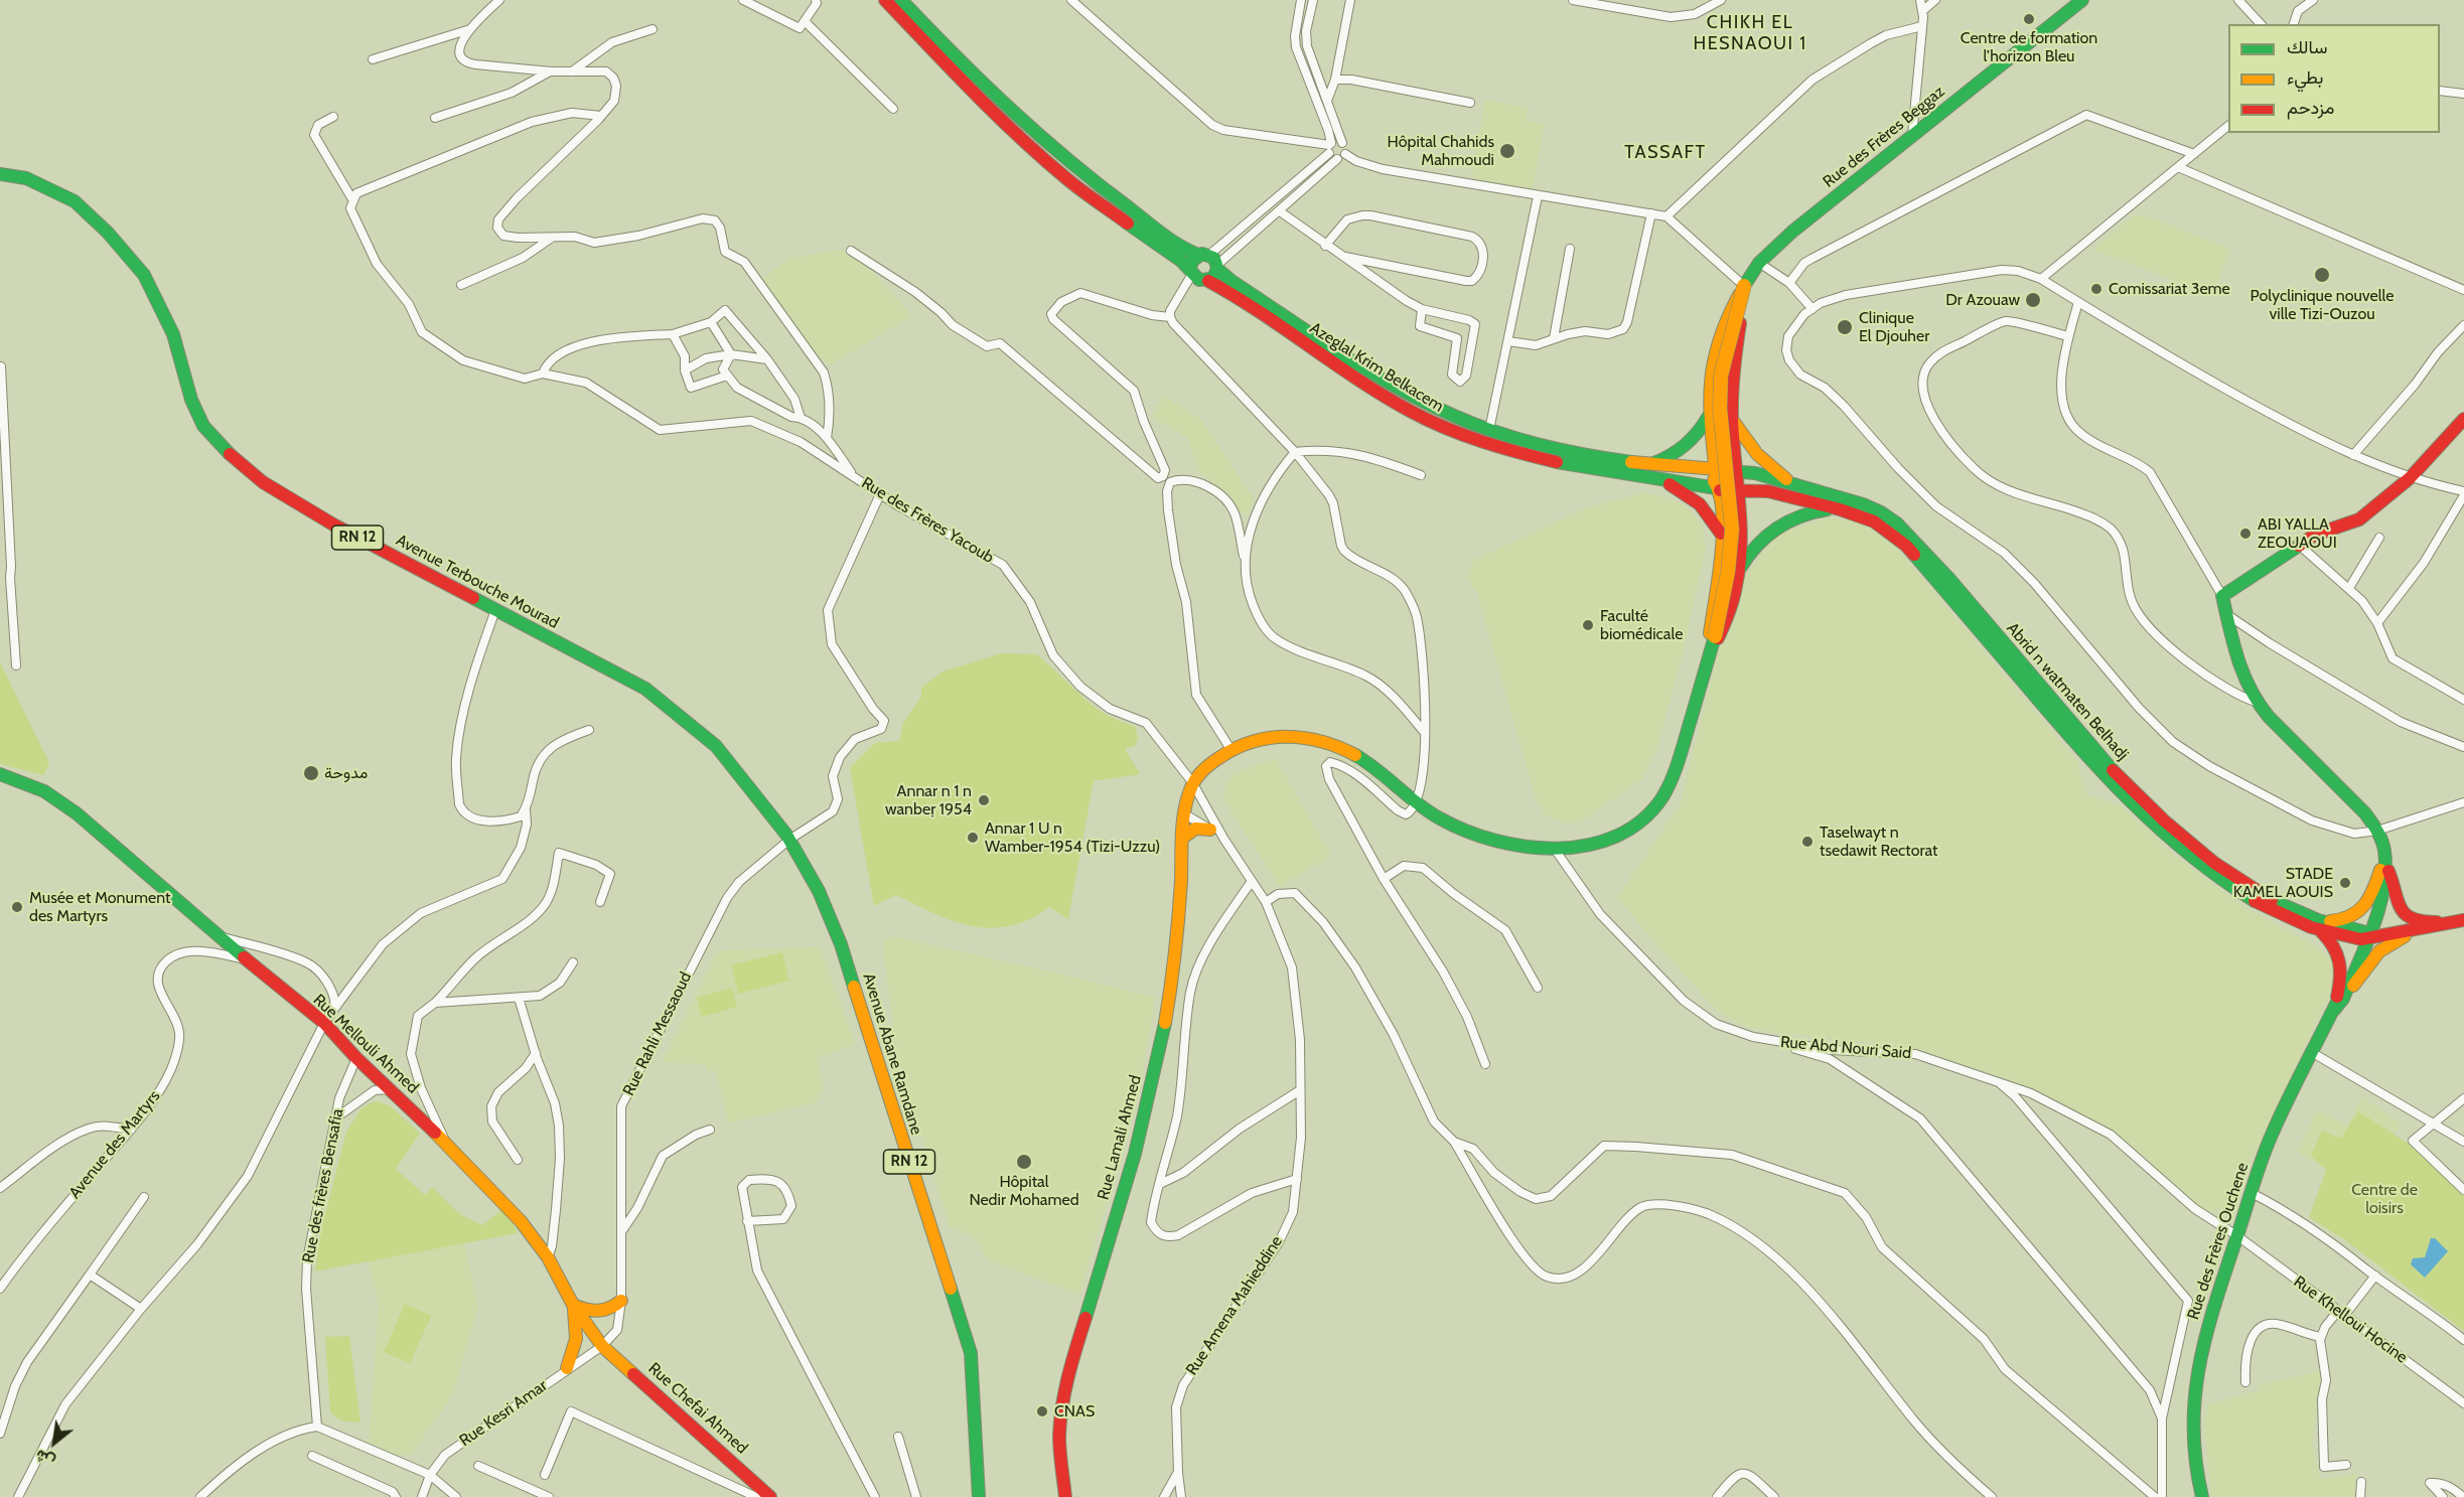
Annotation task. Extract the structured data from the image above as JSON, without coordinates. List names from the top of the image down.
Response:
{
  "streets": {
    "main road": [
      "Rue des Frères Beggaz",
      "Azeglal Krim Belkacem",
      "RN 12",
      "Avenue Terbouche Mourad",
      "Abrid n watmaten Belhadj",
      "Rue Mellouli Ahmed",
      "Avenue Abane Ramdane",
      "Rue Lamali Ahmed",
      "Rue des Frères Ouchene",
      "Rue Chefai Ahmed"
    ],
    "street": [
      "Rue des Frères Yacoub",
      "Rue Rahli Messaoud",
      "Rue Abd Nouri Said",
      "Avenue des Martyrs",
      "Rue des frères Bensafia",
      "Rue Amena Mahieddine",
      "Rue Khelloui Hocine",
      "Rue Kesri Amar"
    ]
  },
  "crossings": [
    ["Rue des Frères Beggaz", "Azeglal Krim Belkacem"],
    ["Rue des Frères Beggaz", "Abrid n watmaten Belhadj"],
    ["Azeglal Krim Belkacem", "Abrid n watmaten Belhadj"],
    ["Rue des Frères Yacoub", "Rue Rahli Messaoud"],
    ["Rue des Frères Yacoub", "Rue Lamali Ahmed"],
    ["Rue des Frères Yacoub", "Rue Amena Mahieddine"],
    ["Avenue Terbouche Mourad", "Rue Rahli Messaoud"],
    ["Avenue Terbouche Mourad", "Avenue Abane Ramdane"],
    ["Abrid n watmaten Belhadj", "Rue des Frères Ouchene"],
    ["Rue Rahli Messaoud", "Rue Mellouli Ahmed"],
    ["Rue Rahli Messaoud", "Avenue Abane Ramdane"],
    ["Rue Rahli Messaoud", "Rue Chefai Ahmed"],
    ["Rue Rahli Messaoud", "Rue Kesri Amar"],
    ["Rue Mellouli Ahmed", "Avenue des Martyrs"],
    ["Rue Mellouli Ahmed", "Rue des frères Bensafia"],
    ["Rue Mellouli Ahmed", "Rue Chefai Ahmed"],
    ["Rue Mellouli Ahmed", "Rue Kesri Amar"],
    ["Rue Abd Nouri Said", "Rue des Frères Ouchene"],
    ["Rue Abd Nouri Said", "Rue Khelloui Hocine"],
    ["Rue Lamali Ahmed", "Rue Amena Mahieddine"],
    ["Rue des Frères Ouchene", "Rue Khelloui Hocine"],
    ["Rue Chefai Ahmed", "Rue Kesri Amar"]
  ],
  "districts": ["CHIKH EL HESNAOUI 1", "TASSAFT"],
  "parks": ["Centre de loisirs"],
  "places": [
    "Centre de formation l’horizon Bleu",
    "Hôpital Chahids Mahmoudi",
    "Polyclinique nouvelle ville Tizi-Ouzou",
    "Comissariat 3eme",
    "Dr Azouaw",
    "Clinique El Djouher",
    "ABI YALLA ZEOUAOUI",
    "Faculté biomédicale",
    "مدوحة",
    "Annar n 1 n wanbeṛ 1954",
    "Annar 1 U n Wamber-1954 (Tizi-Uzzu)",
    "Taselwayt n tsedawit Rectorat",
    "STADE KAMEL AOUIS",
    "Musée et Monument des Martyrs",
    "Hôpital Nedir Mohamed",
    "CNAS"
  ],
  "legend": ["سالك", "بطيء", "مزدحم"],
  "north": "bottom left"
}
